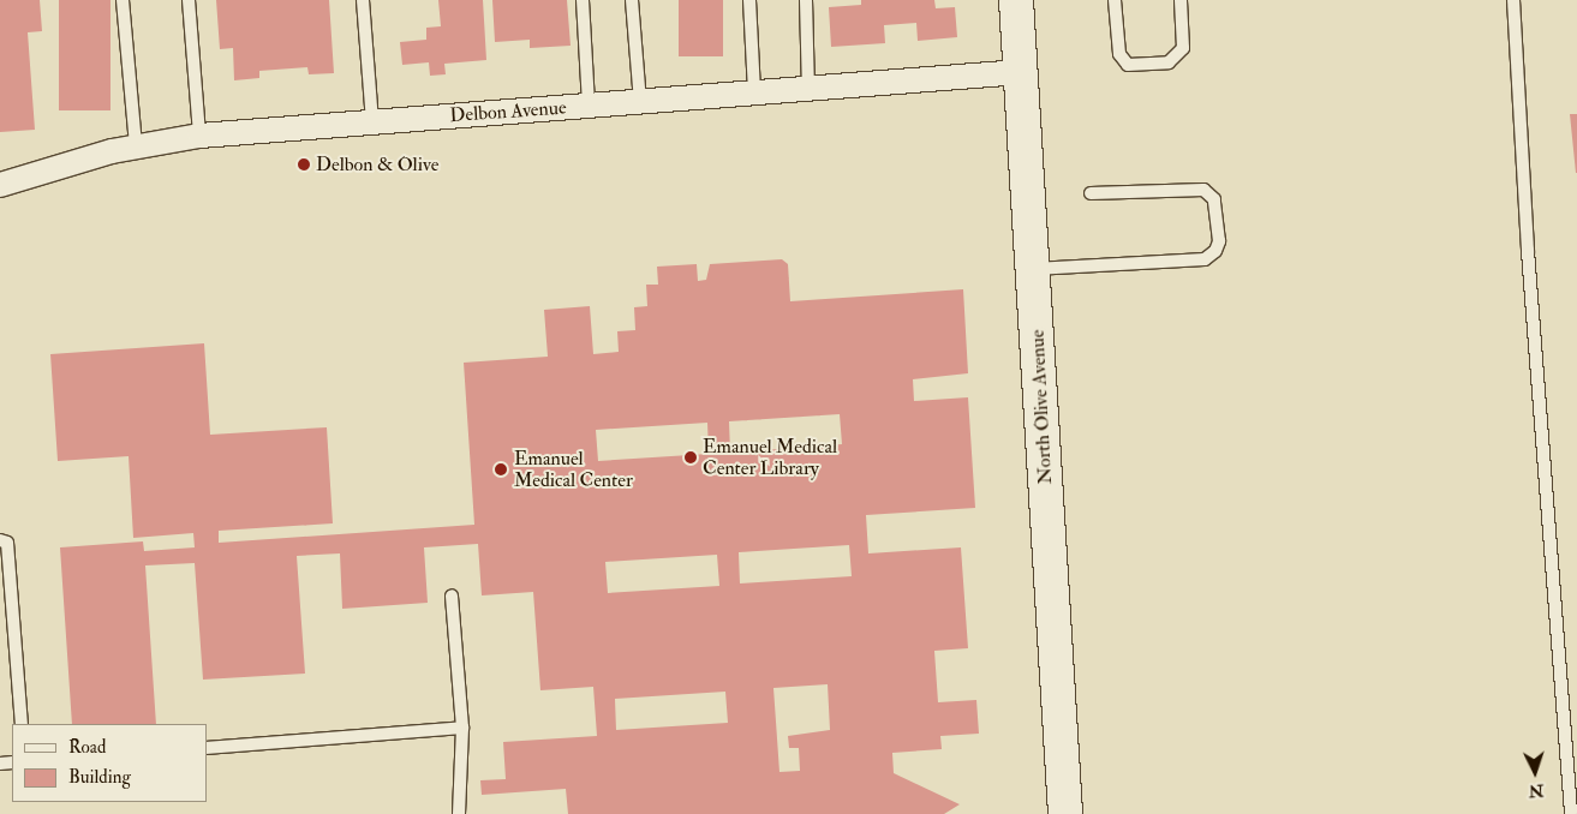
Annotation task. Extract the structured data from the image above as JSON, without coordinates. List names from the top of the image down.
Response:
{
  "streets": {
    "street": ["Delbon Avenue", "North Olive Avenue"]
  },
  "crossings": [
    ["Delbon Avenue", "North Olive Avenue"]
  ],
  "places": ["Delbon & Olive", "Emanuel Medical Center Library", "Emanuel Medical Center"],
  "legend": ["Road", "Building"],
  "north": "bottom"
}
